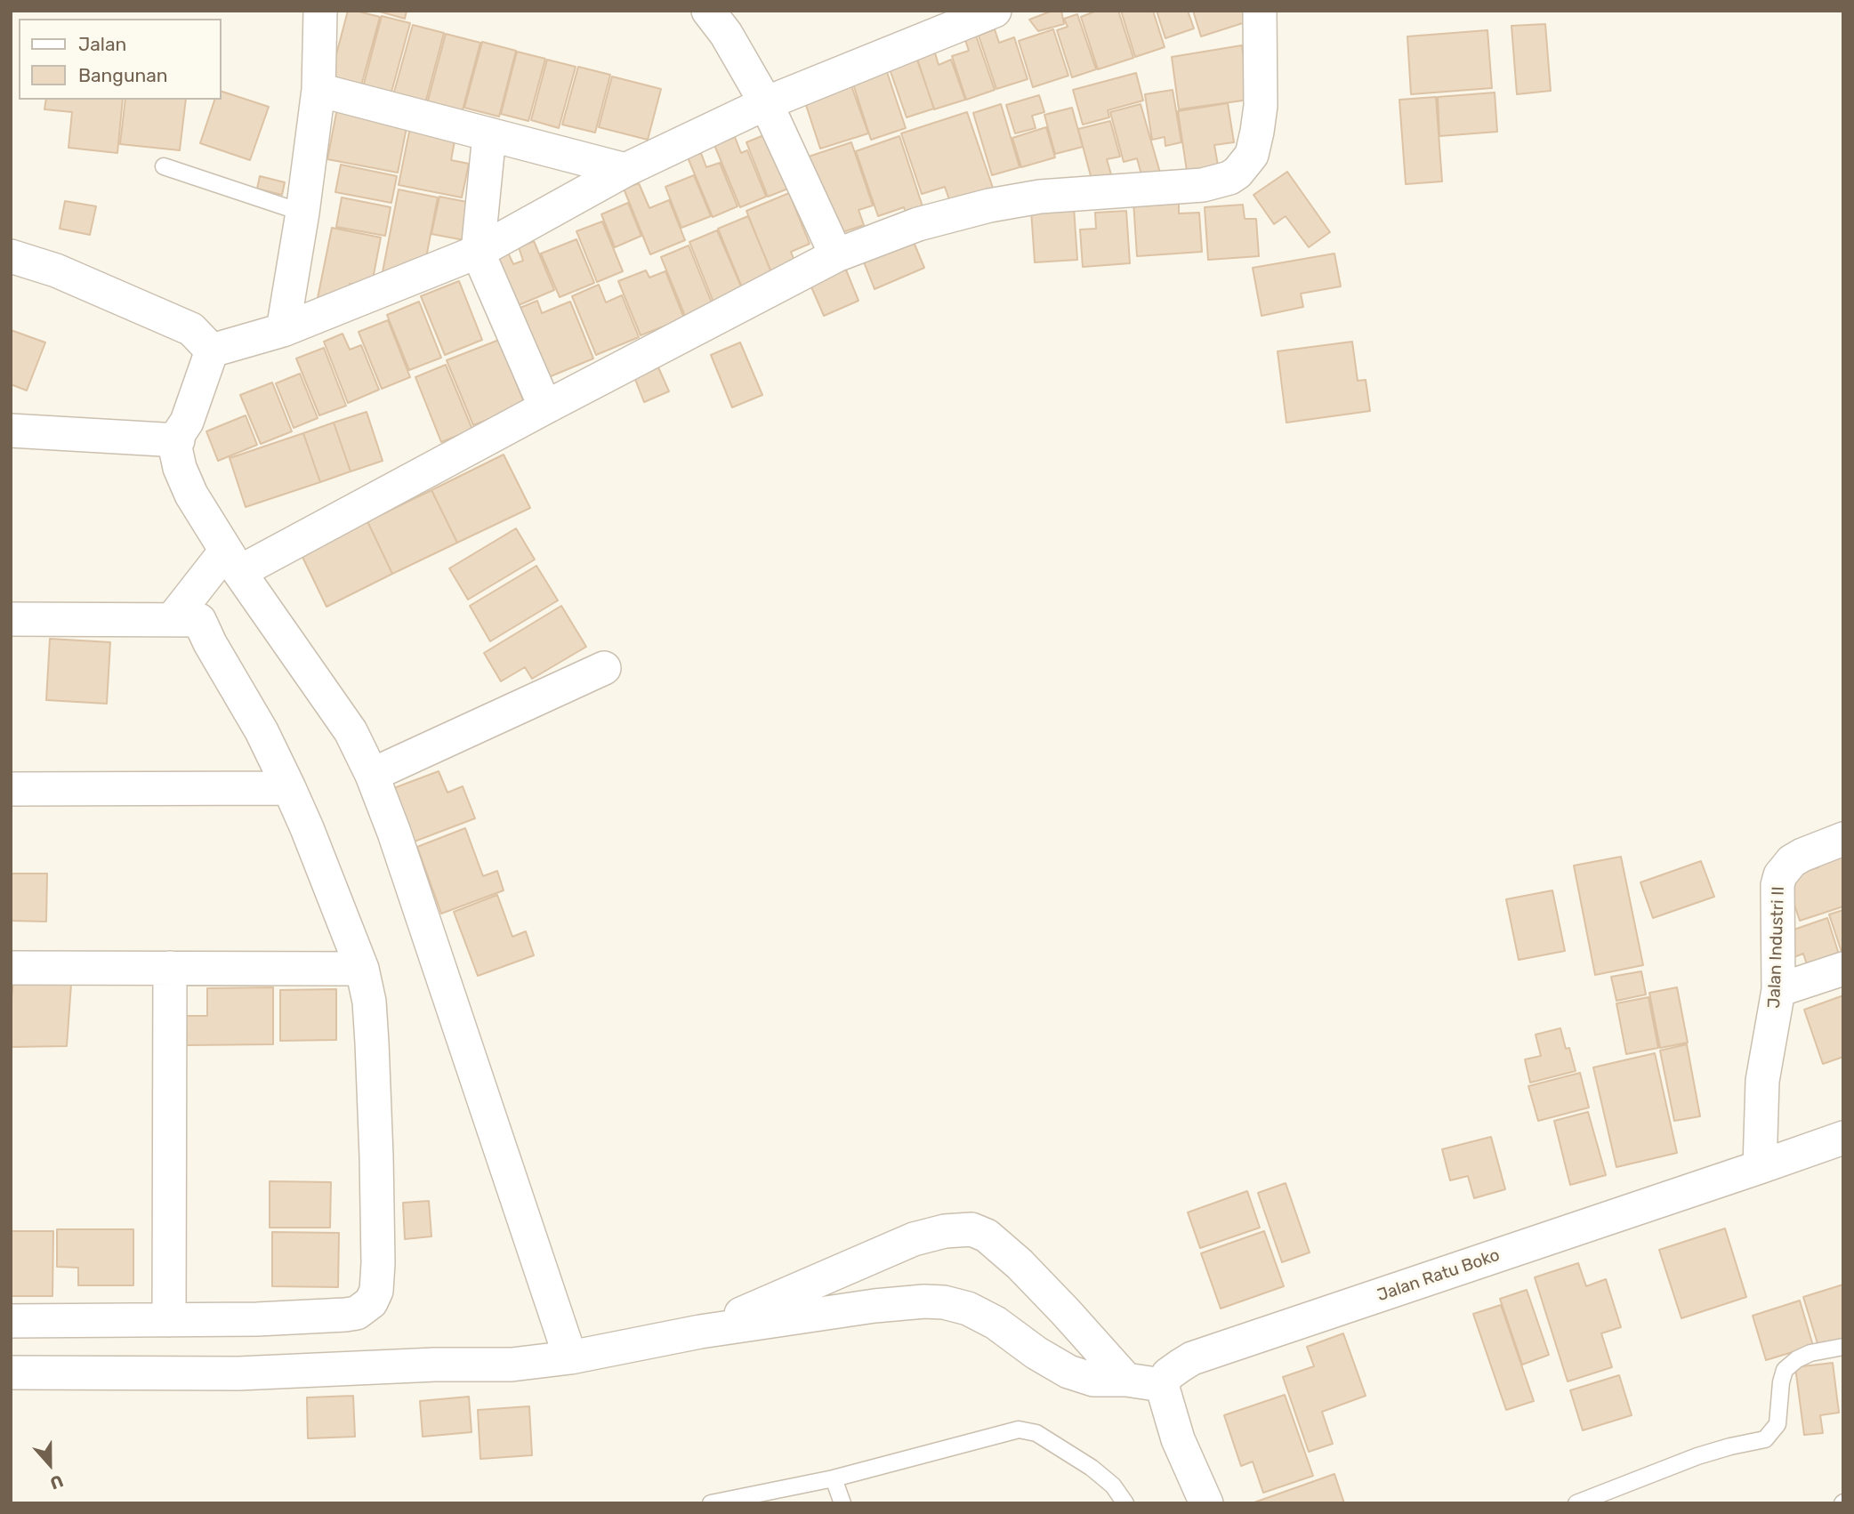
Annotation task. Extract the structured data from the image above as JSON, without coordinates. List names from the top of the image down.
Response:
{
  "streets": {
    "street": ["Jalan Industri II", "Jalan Ratu Boko"]
  },
  "crossings": [
    ["Jalan Industri II", "Jalan Ratu Boko"]
  ],
  "legend": ["Jalan", "Bangunan"],
  "north": "bottom"
}
